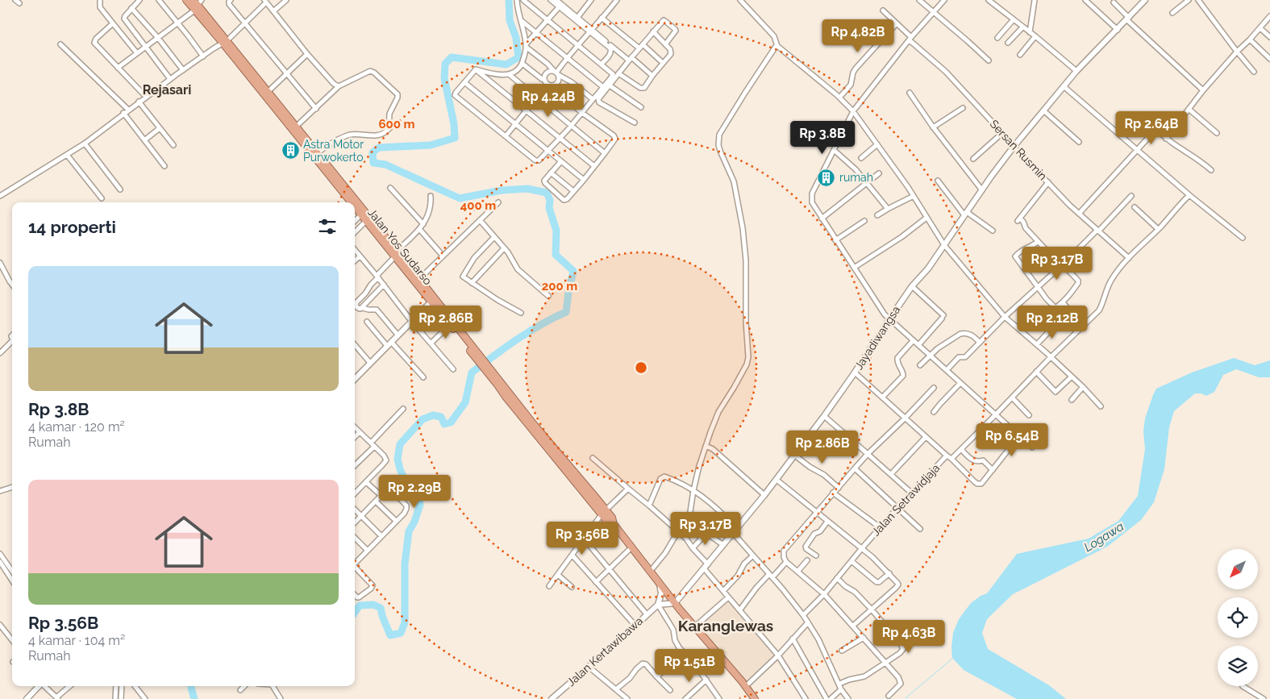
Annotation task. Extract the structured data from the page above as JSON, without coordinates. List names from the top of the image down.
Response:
{
  "streets": {
    "highway": ["Jalan Yos Sudarso"],
    "street": [
      "Sersan Rusmin",
      "Jayadiwangsa",
      "Jalan Setrawidjaja",
      "Jalan Kertawibawa"
    ]
  },
  "crossings": [
    ["Sersan Rusmin", "Jayadiwangsa"],
    ["Sersan Rusmin", "Jalan Setrawidjaja"],
    ["Jalan Yos Sudarso", "Jayadiwangsa"]
  ],
  "districts": ["Rejasari", "Karanglewas"],
  "water": ["Logawa"],
  "places": {
    "building": ["Astra Motor Purwokerto", "rumah"]
  },
  "north": "bottom left",
  "page": {
    "price": [
      "Rp 4.82B",
      "Rp 4.24B",
      "Rp 2.64B",
      "Rp 3.8B",
      "Rp 3.17B",
      "Rp 2.86B",
      "Rp 2.12B",
      "Rp 6.54B",
      "Rp 2.86B",
      "Rp 2.29B",
      "Rp 3.17B",
      "Rp 3.56B",
      "Rp 4.63B",
      "Rp 1.51B"
    ],
    "heading": "14 properti",
    "list": [
      {
        "name": "Rp 3.8B",
        "note": "4 kamar · 120 m² · Rumah"
      },
      {
        "name": "Rp 3.56B",
        "note": "4 kamar · 104 m² · Rumah"
      }
    ]
  },
  "rings": ["600 m", "400 m", "200 m"]
}
